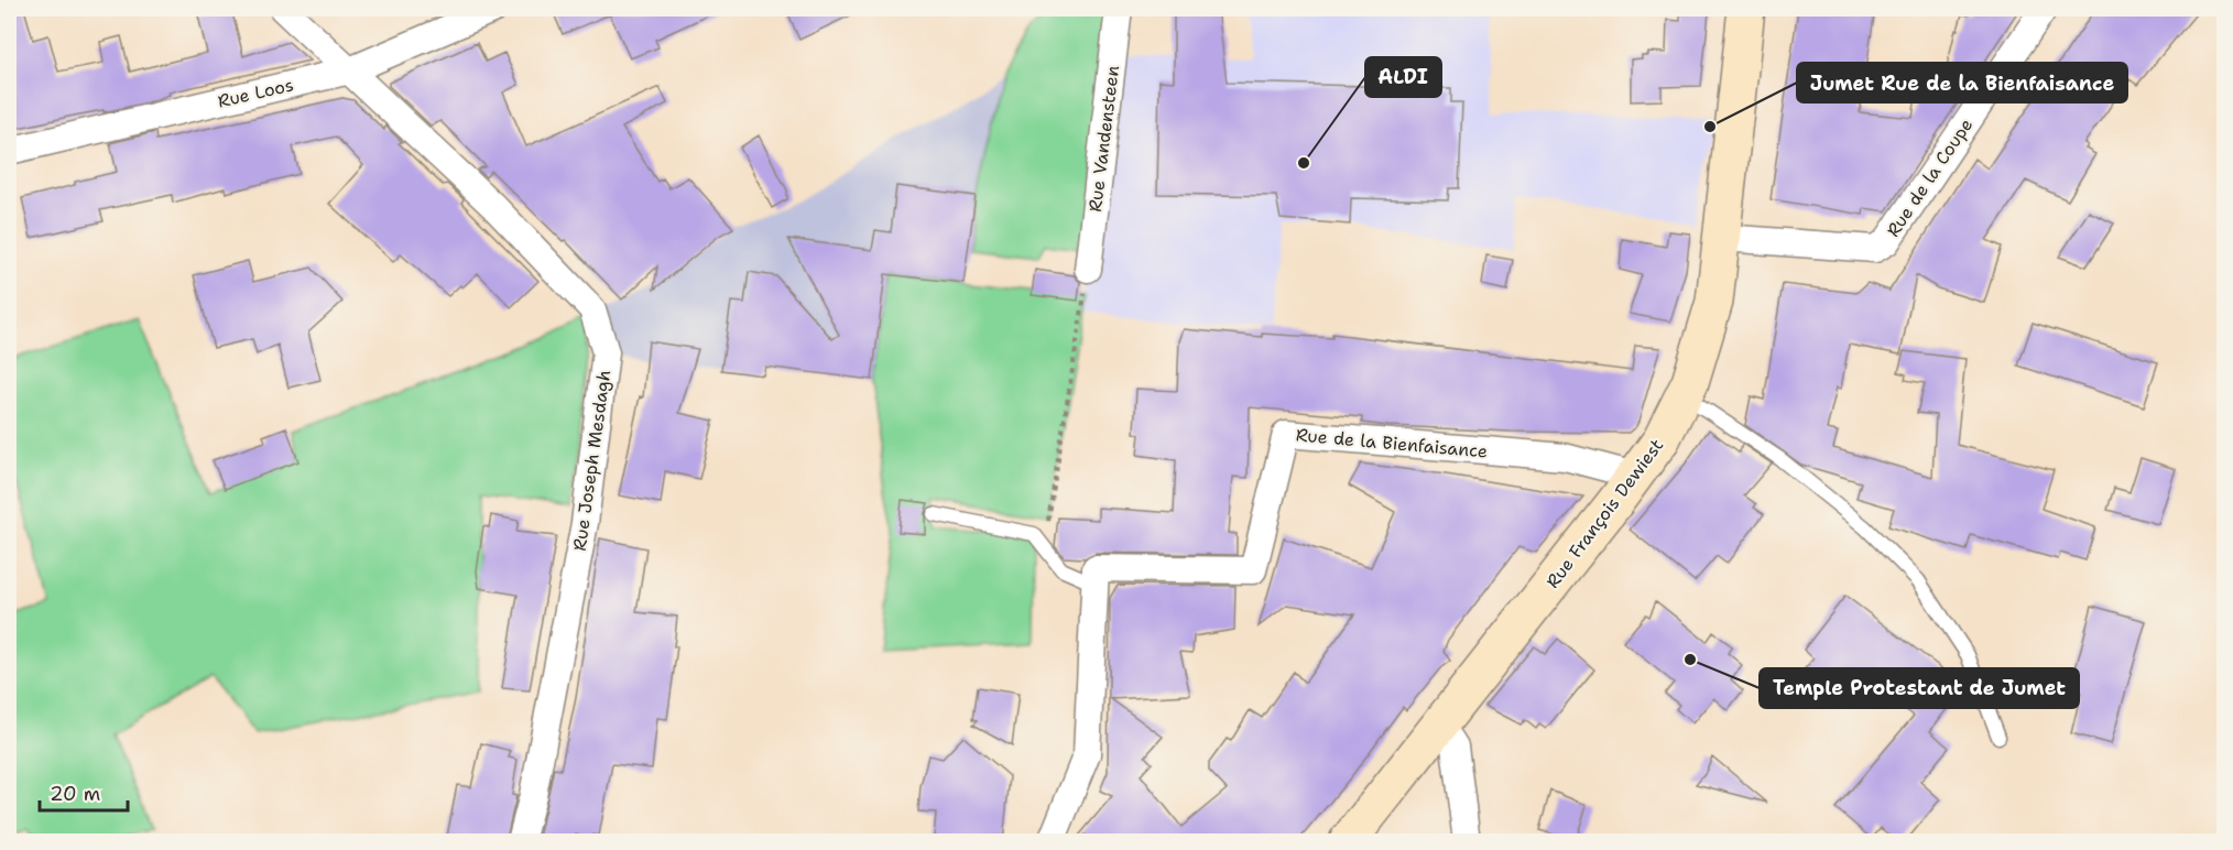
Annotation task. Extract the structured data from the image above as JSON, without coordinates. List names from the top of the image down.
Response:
{
  "streets": {
    "street": [
      "Rue Loos",
      "Rue Vandensteen",
      "Rue de la Coupe",
      "Rue de la Bienfaisance",
      "Rue Joseph Mesdagh",
      "Rue François Dewiest"
    ]
  },
  "crossings": [
    ["Rue Loos", "Rue Joseph Mesdagh"],
    ["Rue de la Coupe", "Rue François Dewiest"],
    ["Rue de la Bienfaisance", "Rue François Dewiest"]
  ],
  "places": ["Jumet Rue de la Bienfaisance", "ALDI", "Temple Protestant de Jumet"],
  "scale_bar": "20 m"
}
